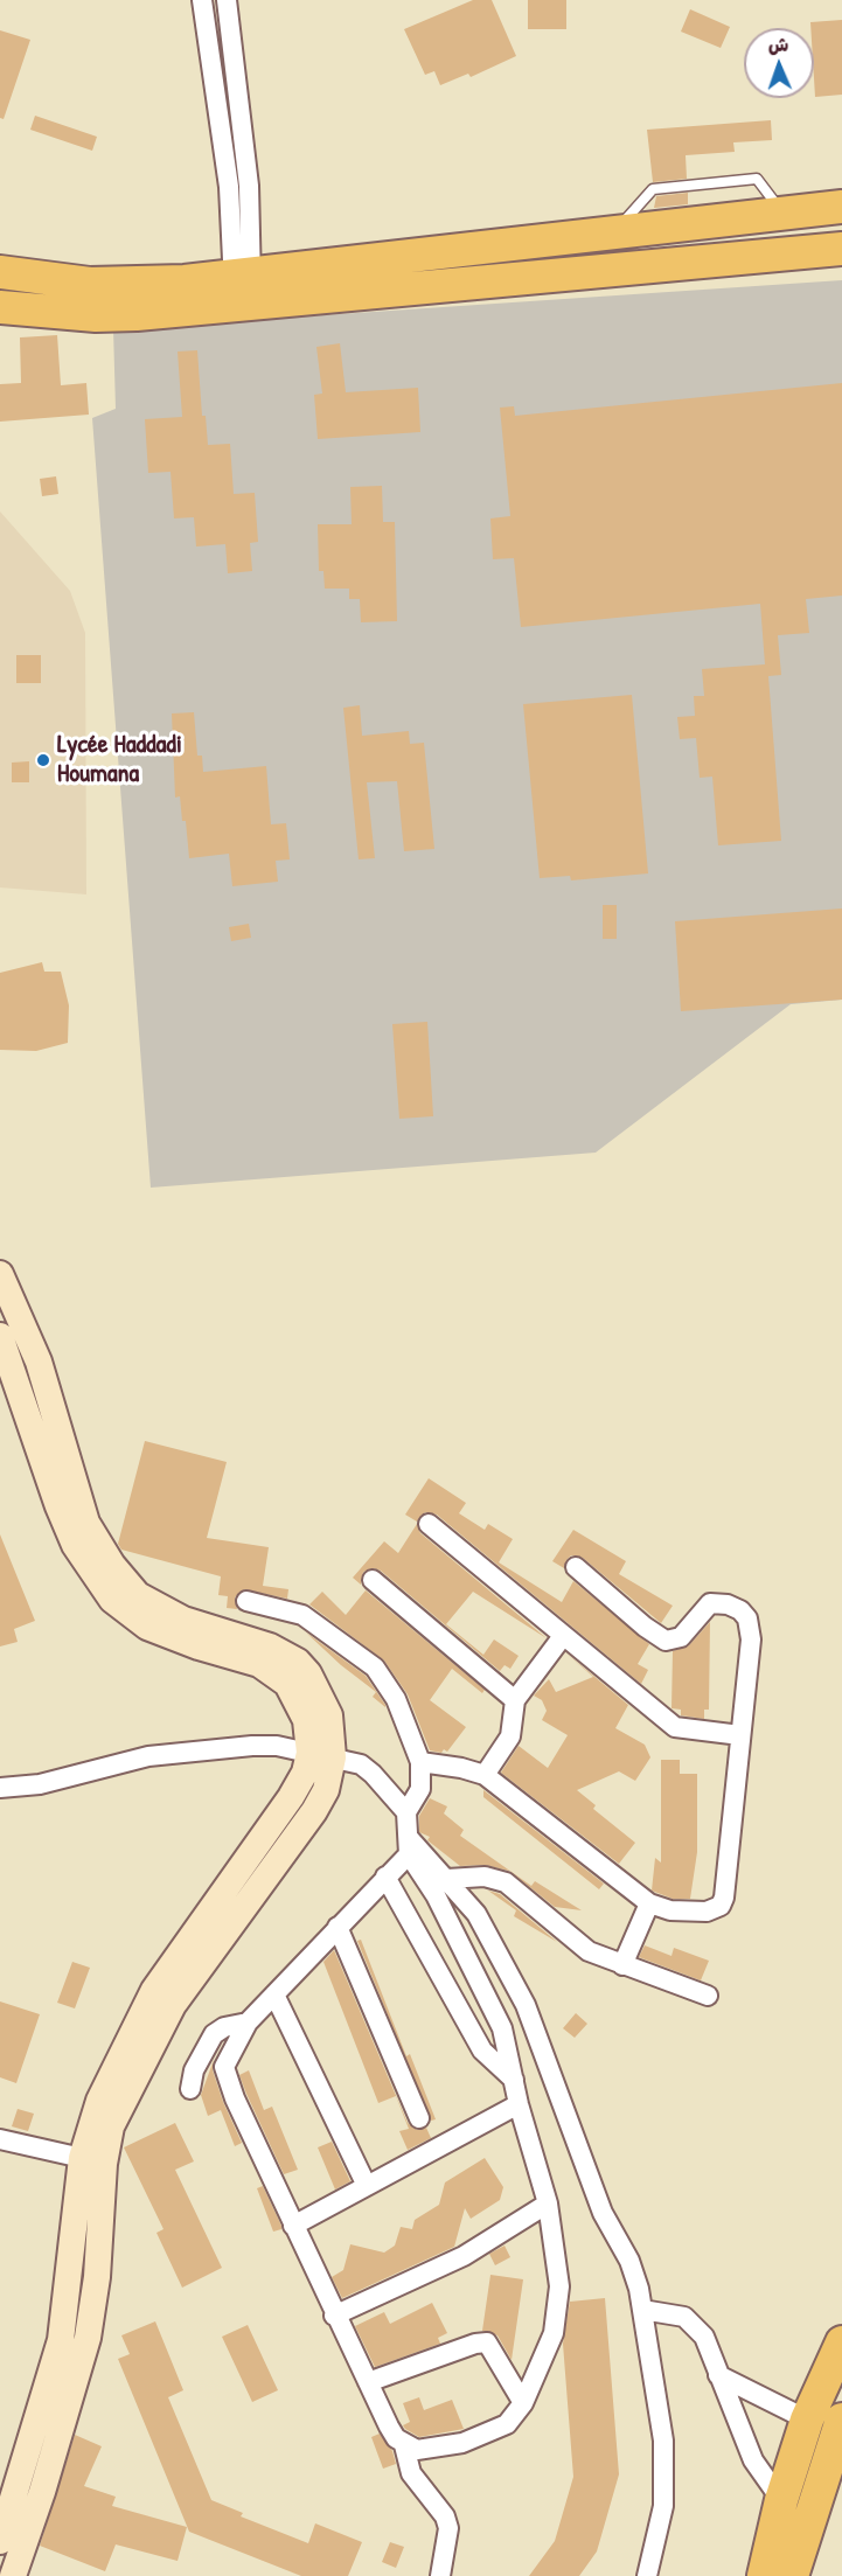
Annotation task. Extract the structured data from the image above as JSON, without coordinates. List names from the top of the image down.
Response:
{
  "places": ["Lycée Haddadi Houmana"],
  "north": "top"
}
